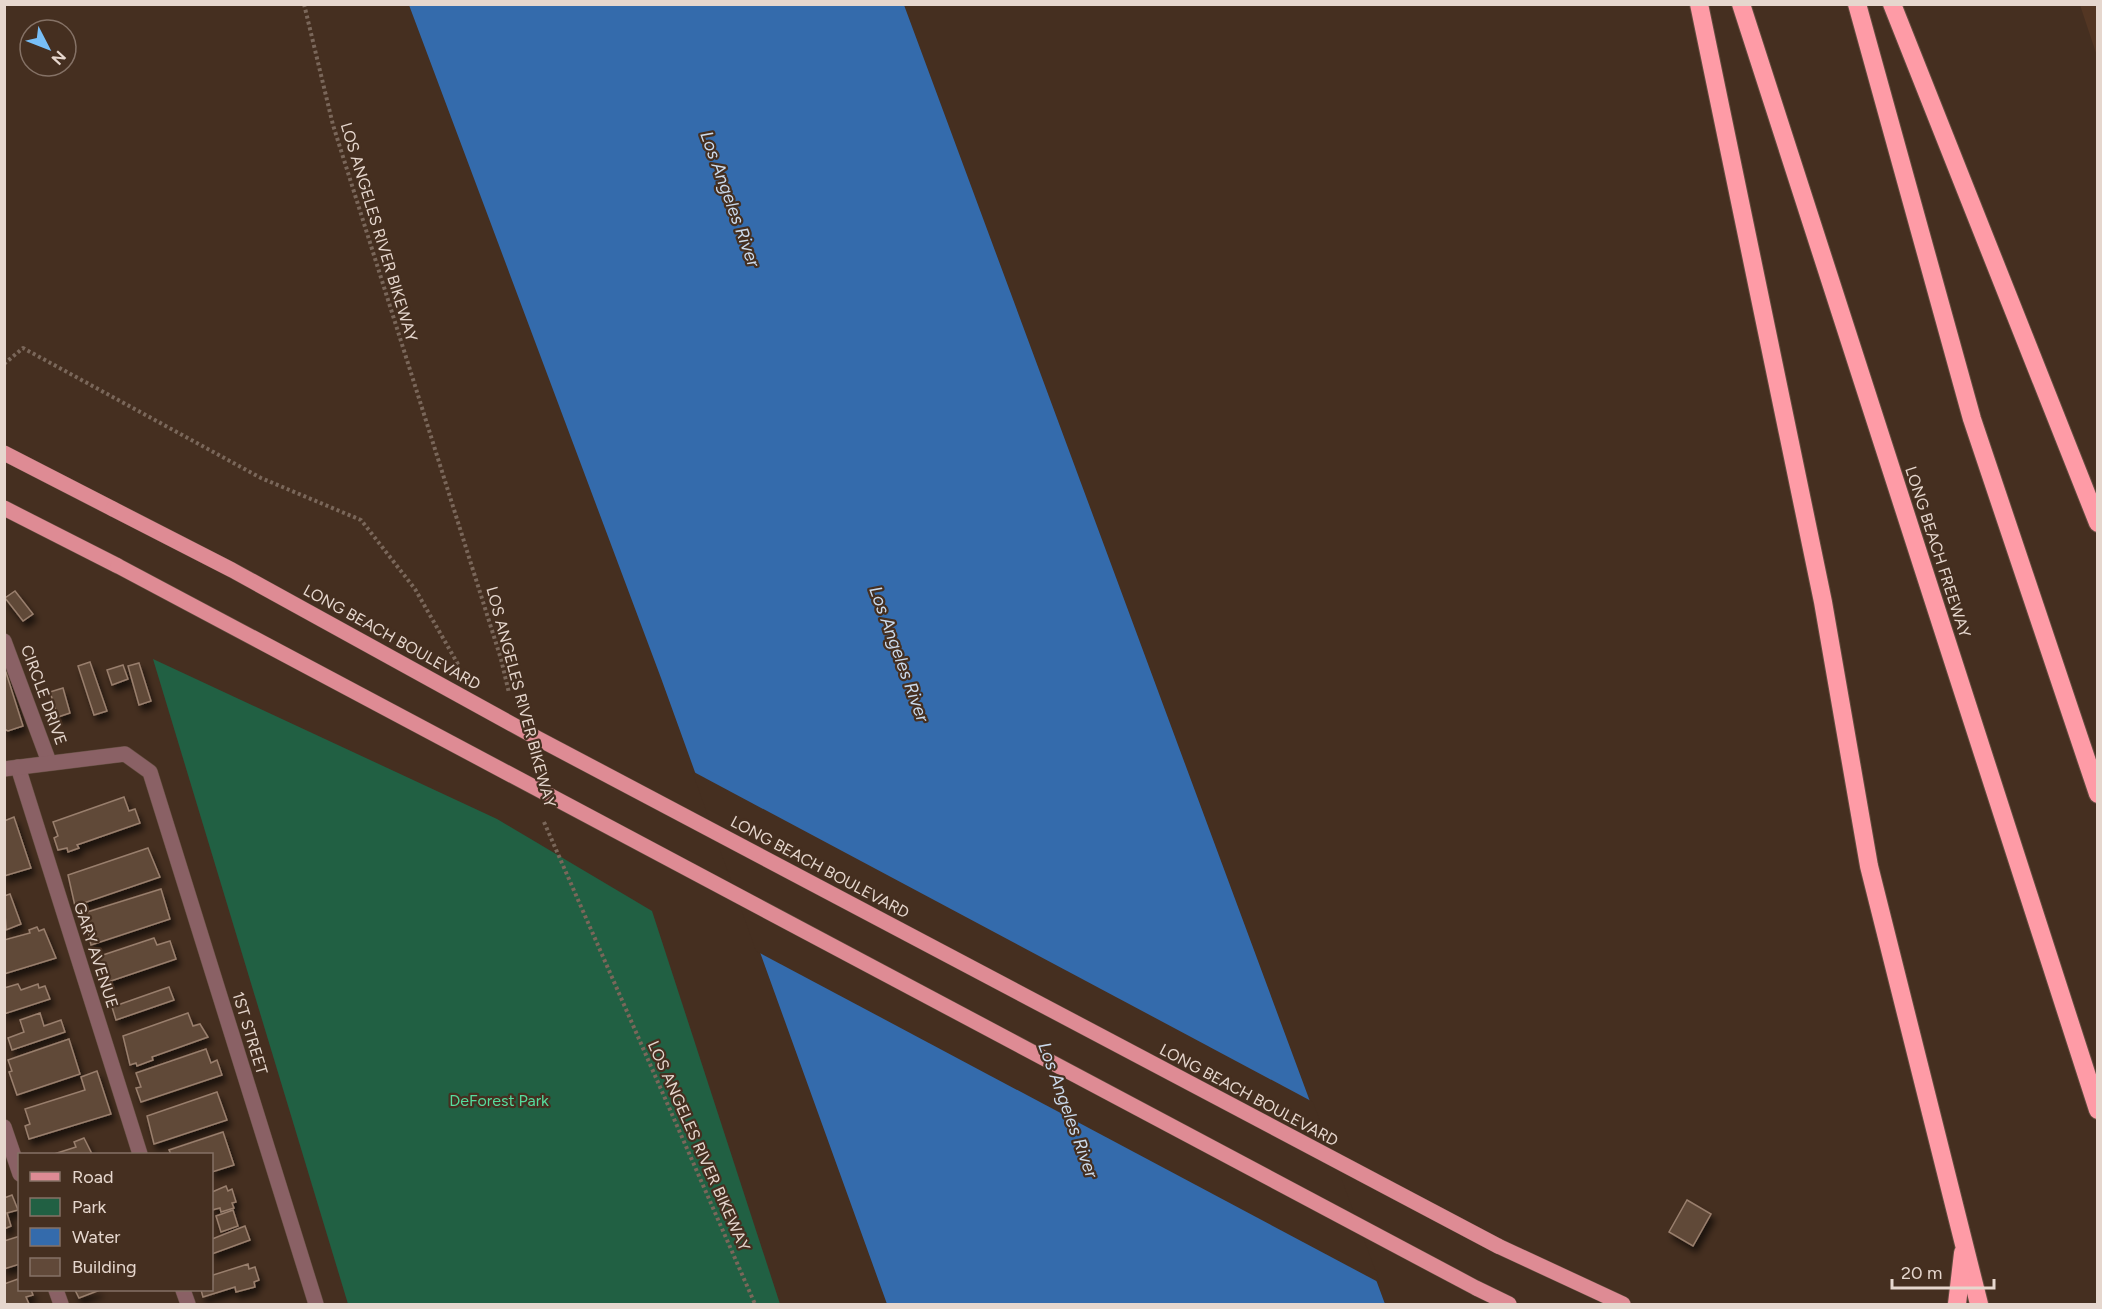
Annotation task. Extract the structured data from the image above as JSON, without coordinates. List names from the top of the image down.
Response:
{
  "streets": {
    "highway": ["LONG BEACH FREEWAY"],
    "main road": ["LONG BEACH BOULEVARD"],
    "lane": ["CIRCLE DRIVE", "GARY AVENUE", "1ST STREET"],
    "path": ["LOS ANGELES RIVER BIKEWAY"]
  },
  "crossings": [
    ["CIRCLE DRIVE", "GARY AVENUE"],
    ["CIRCLE DRIVE", "1ST STREET"]
  ],
  "water": ["Los Angeles River"],
  "parks": ["DeForest Park"],
  "legend": [
    "Road",
    "Park",
    "Water",
    "Building"
  ],
  "scale_bar": "20 m",
  "north": "bottom right"
}
